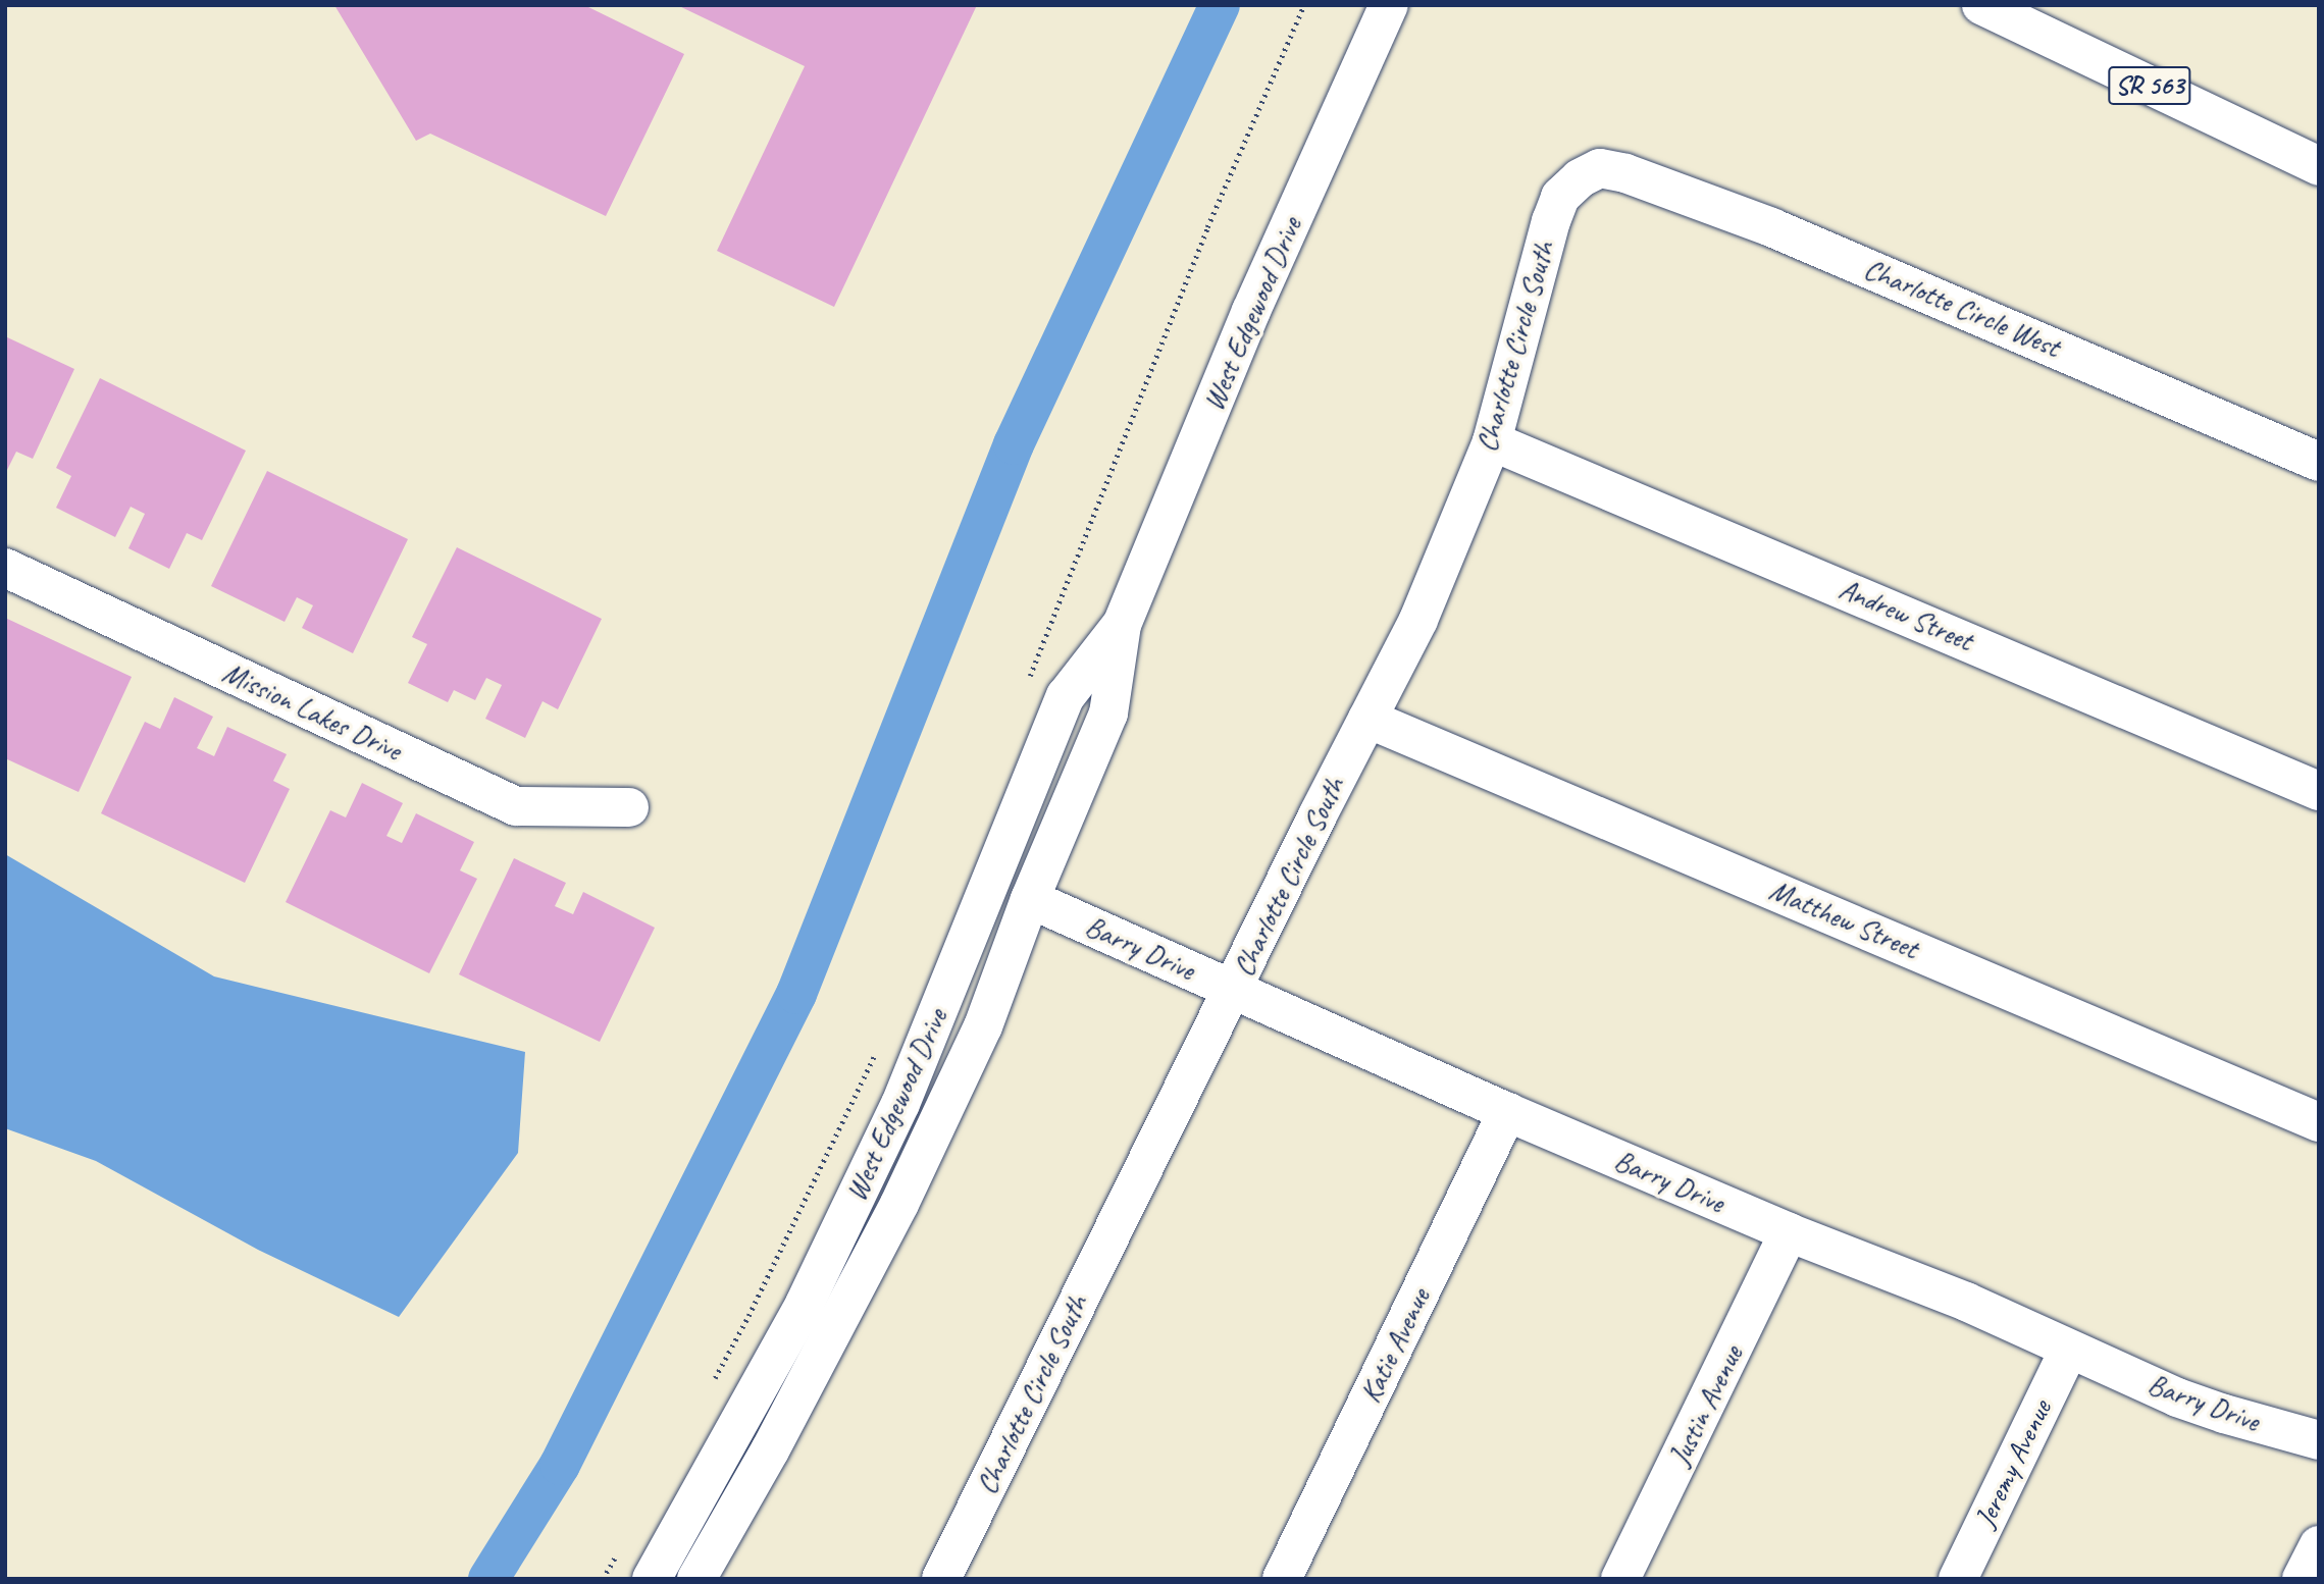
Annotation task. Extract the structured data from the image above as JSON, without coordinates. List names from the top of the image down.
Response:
{
  "streets": {
    "street": [
      "SR 563",
      "Charlotte Circle West",
      "West Edgewood Drive",
      "Charlotte Circle South",
      "Andrew Street",
      "Mission Lakes Drive",
      "Matthew Street",
      "Barry Drive",
      "Katie Avenue",
      "Justin Avenue",
      "Jeremy Avenue"
    ]
  },
  "crossings": [
    ["Charlotte Circle West", "Charlotte Circle South"],
    ["West Edgewood Drive", "Barry Drive"],
    ["Charlotte Circle South", "Andrew Street"],
    ["Charlotte Circle South", "Matthew Street"],
    ["Charlotte Circle South", "Barry Drive"],
    ["Barry Drive", "Katie Avenue"],
    ["Barry Drive", "Justin Avenue"],
    ["Barry Drive", "Jeremy Avenue"]
  ]
}
